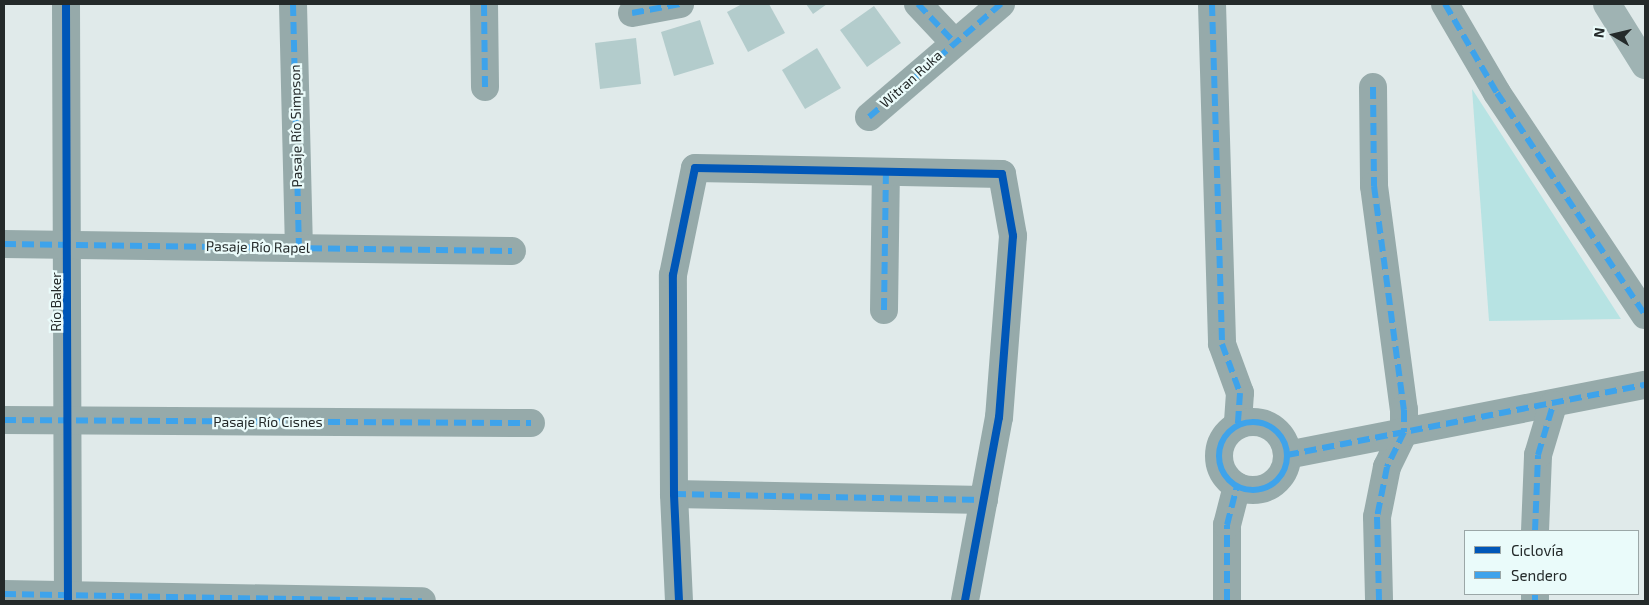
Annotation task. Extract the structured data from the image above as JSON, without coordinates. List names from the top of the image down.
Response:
{
  "streets": {
    "street": [
      "Witran Ruka",
      "Pasaje Río Simpson",
      "Pasaje Río Rapel",
      "Río Baker",
      "Pasaje Río Cisnes"
    ]
  },
  "crossings": [
    ["Pasaje Río Simpson", "Pasaje Río Rapel"],
    ["Pasaje Río Rapel", "Río Baker"],
    ["Río Baker", "Pasaje Río Cisnes"]
  ],
  "legend": ["Ciclovía", "Sendero"],
  "north": "left"
}
